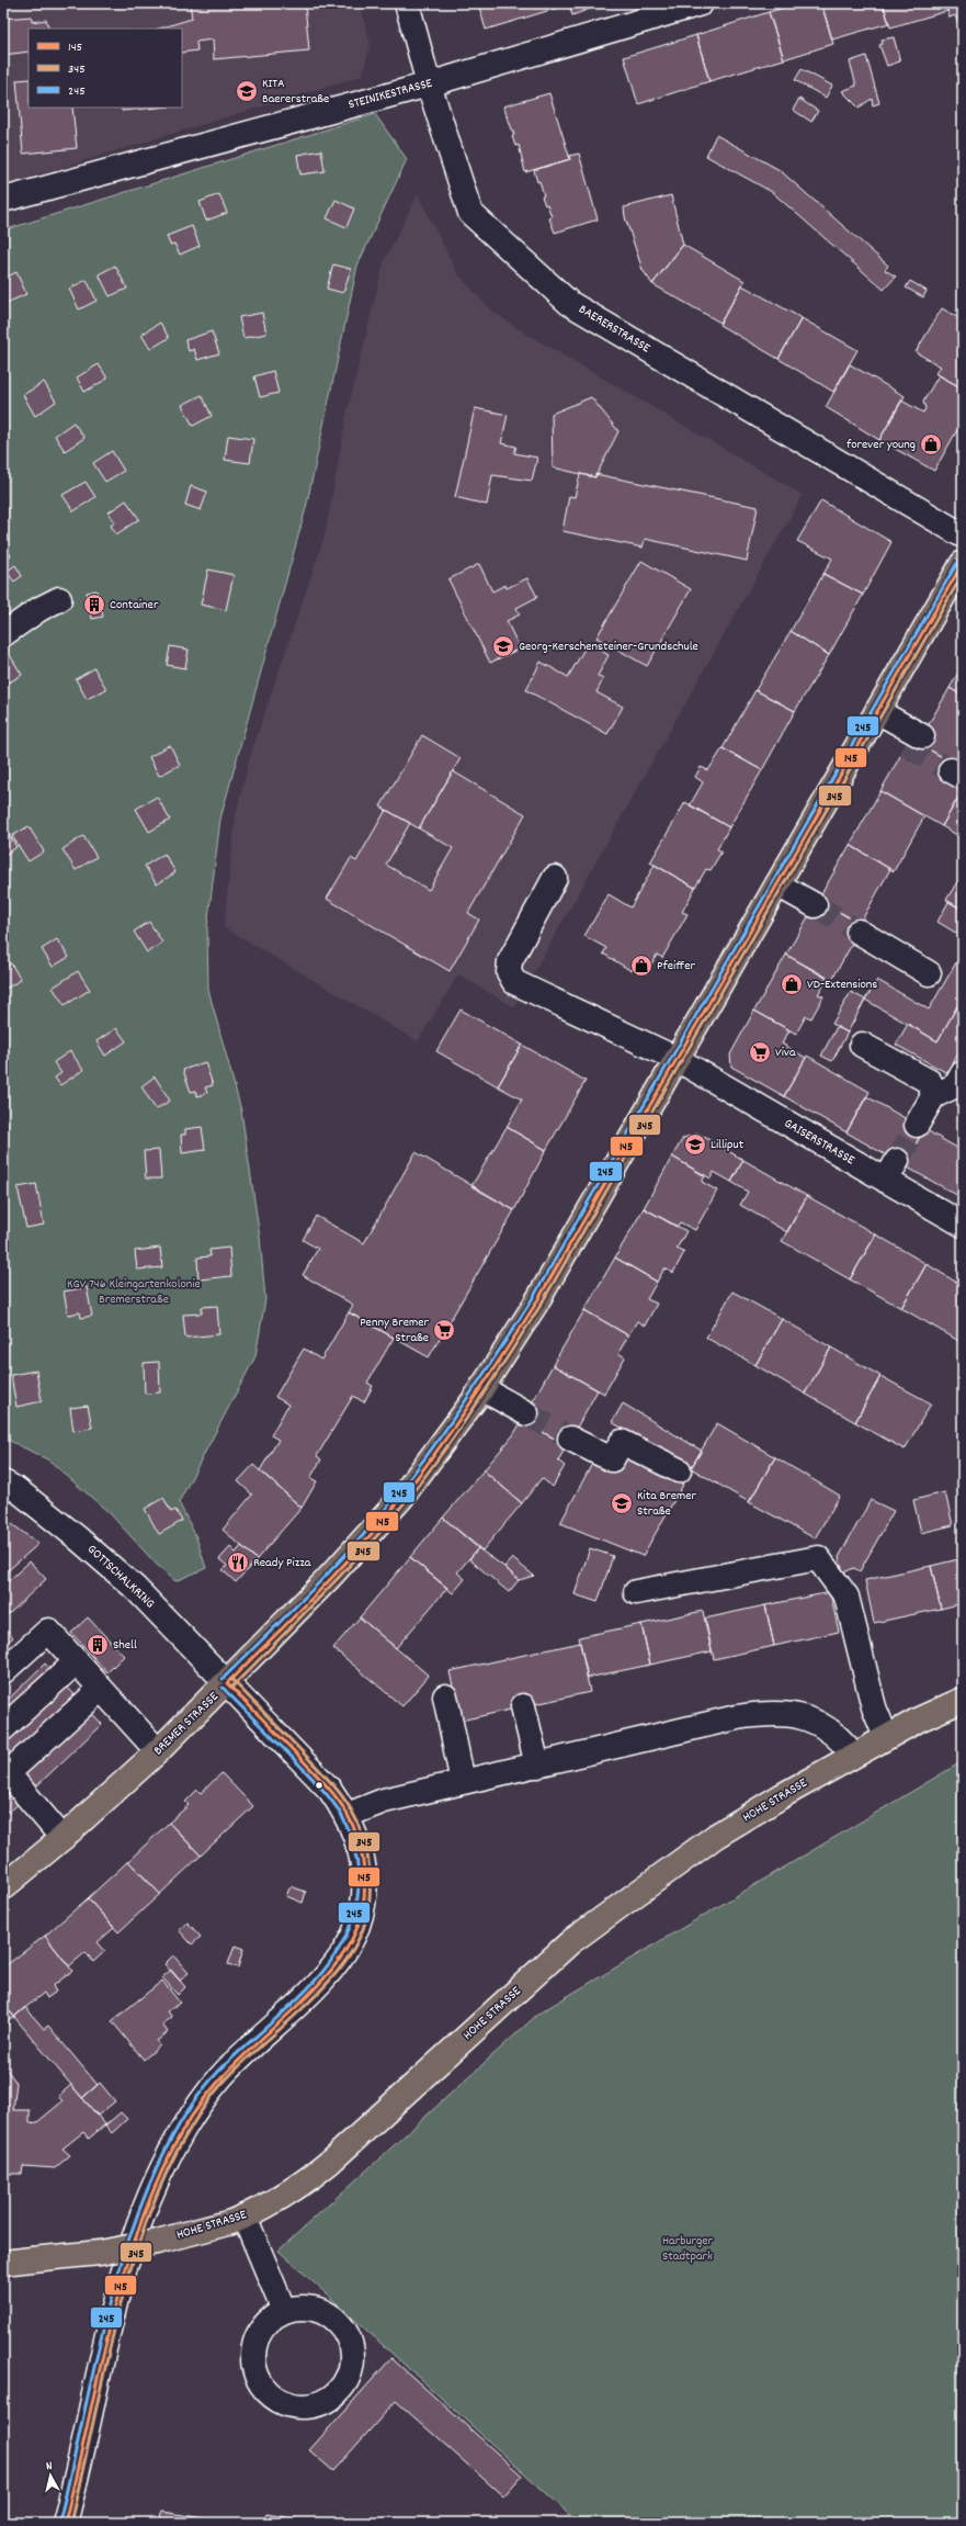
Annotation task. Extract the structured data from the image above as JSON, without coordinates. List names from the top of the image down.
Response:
{
  "streets": {
    "main road": ["BREMER STRASSE", "HOHE STRASSE"],
    "street": [
      "STEINIKESTRASSE",
      "BAERERSTRASSE",
      "GAISERSTRASSE",
      "GOTTSCHALKRING"
    ]
  },
  "crossings": [
    ["STEINIKESTRASSE", "BAERERSTRASSE"],
    ["GAISERSTRASSE", "BREMER STRASSE"],
    ["GOTTSCHALKRING", "BREMER STRASSE"]
  ],
  "parks": ["KGV 746 Kleingartenkolonie Bremerstraße", "Harburger Stadtpark"],
  "places": {
    "school or university": [
      "KITA Baererstraße",
      "Georg-Kerschensteiner-Grundschule",
      "Lilliput",
      "Kita Bremer Straße"
    ],
    "shop": ["forever young", "Pfeiffer", "VD-Extensions"],
    "building": ["Container", "Shell"],
    "supermarket": ["Viva", "Penny Bremer Straße"],
    "restaurant": ["Ready Pizza"]
  },
  "lines": ["transit line 245", "transit line 145", "transit line 345"],
  "legend": ["145", "345", "245"],
  "north": "top"
}
